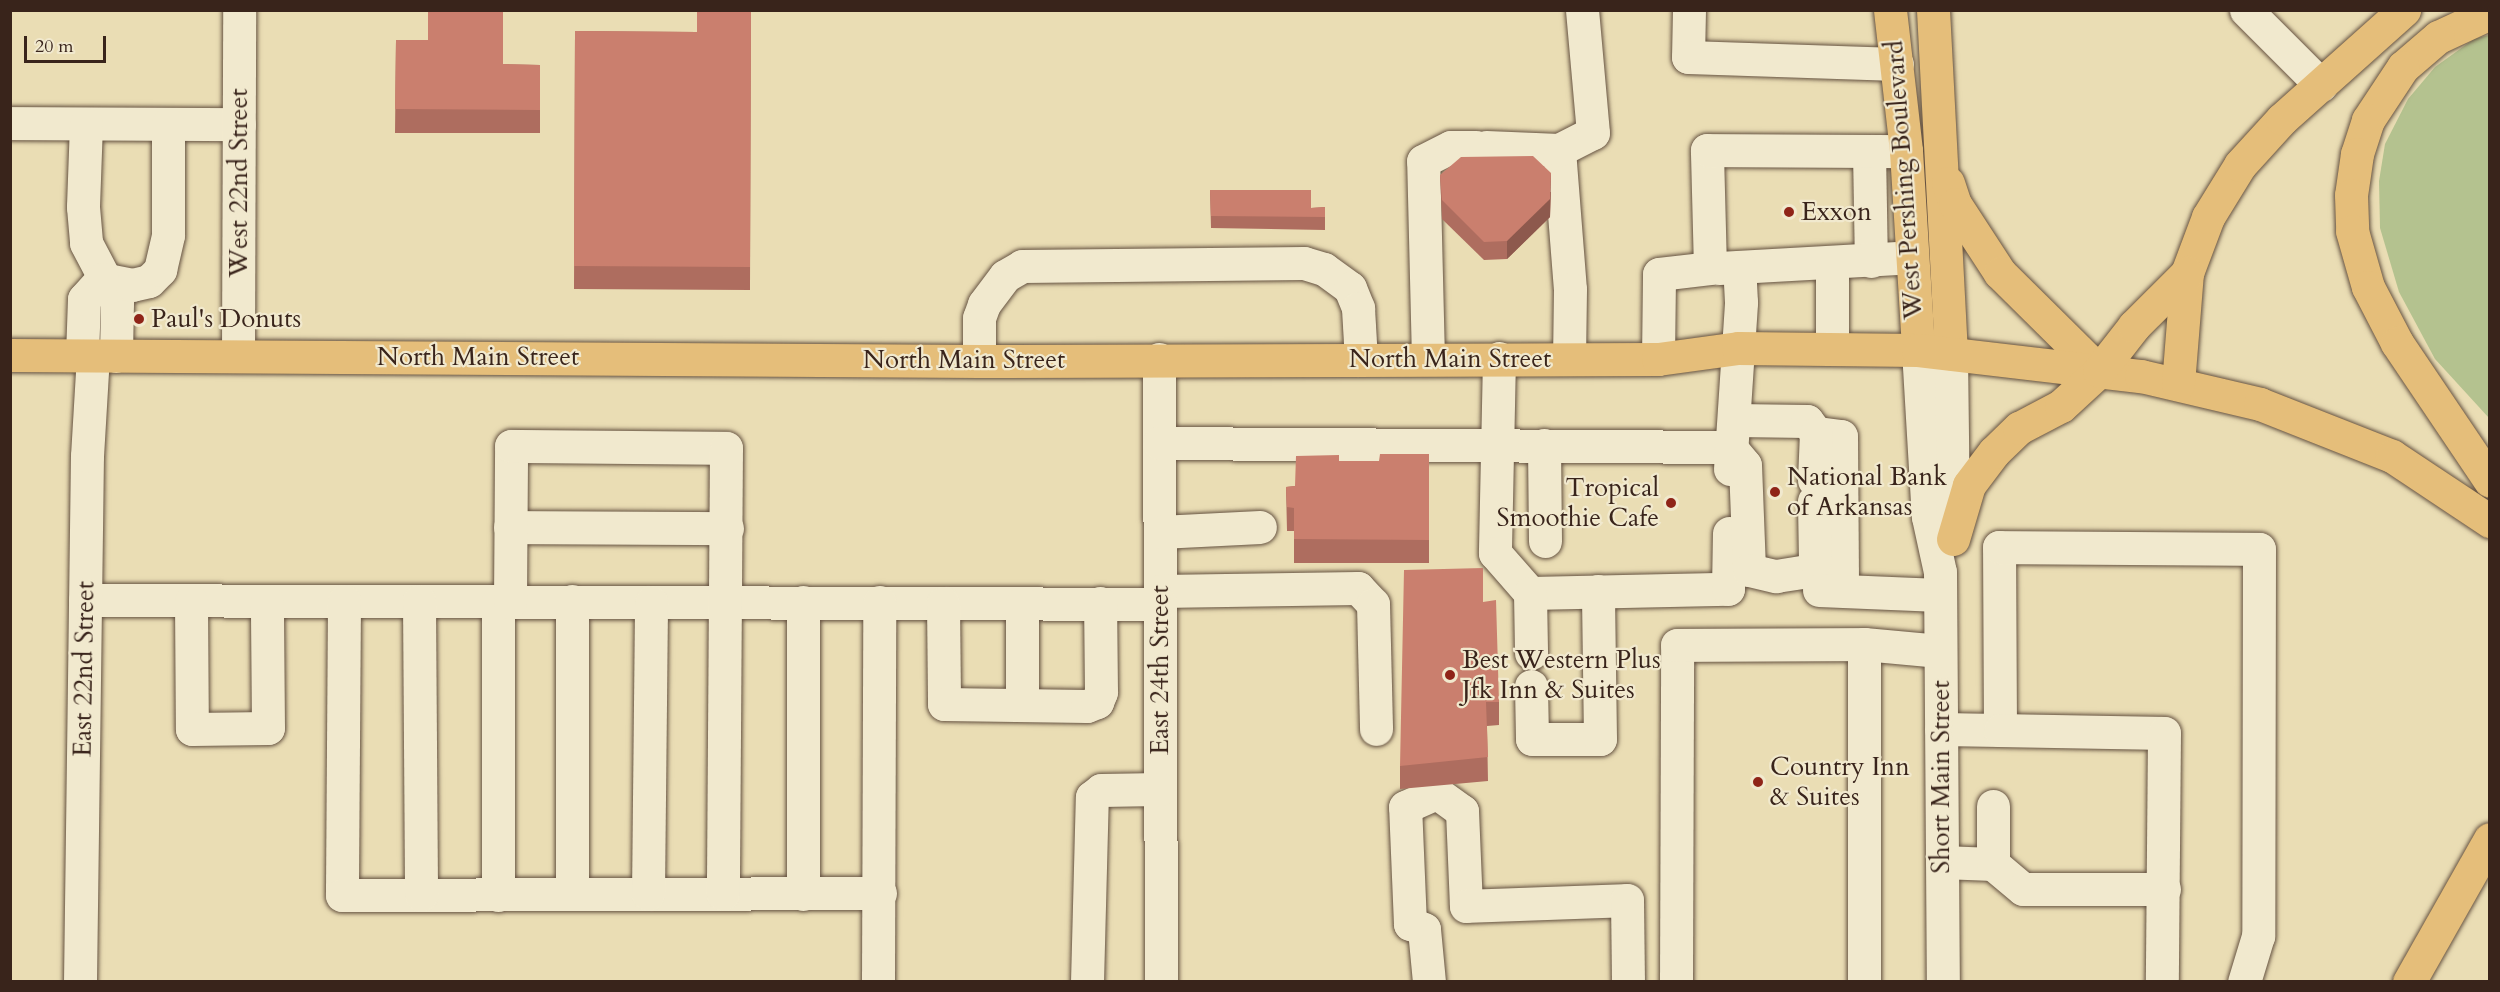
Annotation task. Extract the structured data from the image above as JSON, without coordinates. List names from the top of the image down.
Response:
{
  "streets": {
    "main road": ["West Pershing Boulevard", "North Main Street"],
    "street": [
      "West 22nd Street",
      "East 22nd Street",
      "East 24th Street",
      "Short Main Street"
    ]
  },
  "crossings": [
    ["West Pershing Boulevard", "North Main Street"],
    ["West 22nd Street", "North Main Street"],
    ["North Main Street", "East 22nd Street"],
    ["North Main Street", "East 24th Street"]
  ],
  "places": [
    "Exxon",
    "Paul's Donuts",
    "National Bank of Arkansas",
    "Tropical Smoothie Cafe",
    "Best Western Plus Jfk Inn & Suites",
    "Country Inn & Suites"
  ],
  "scale_bar": "20 m"
}
